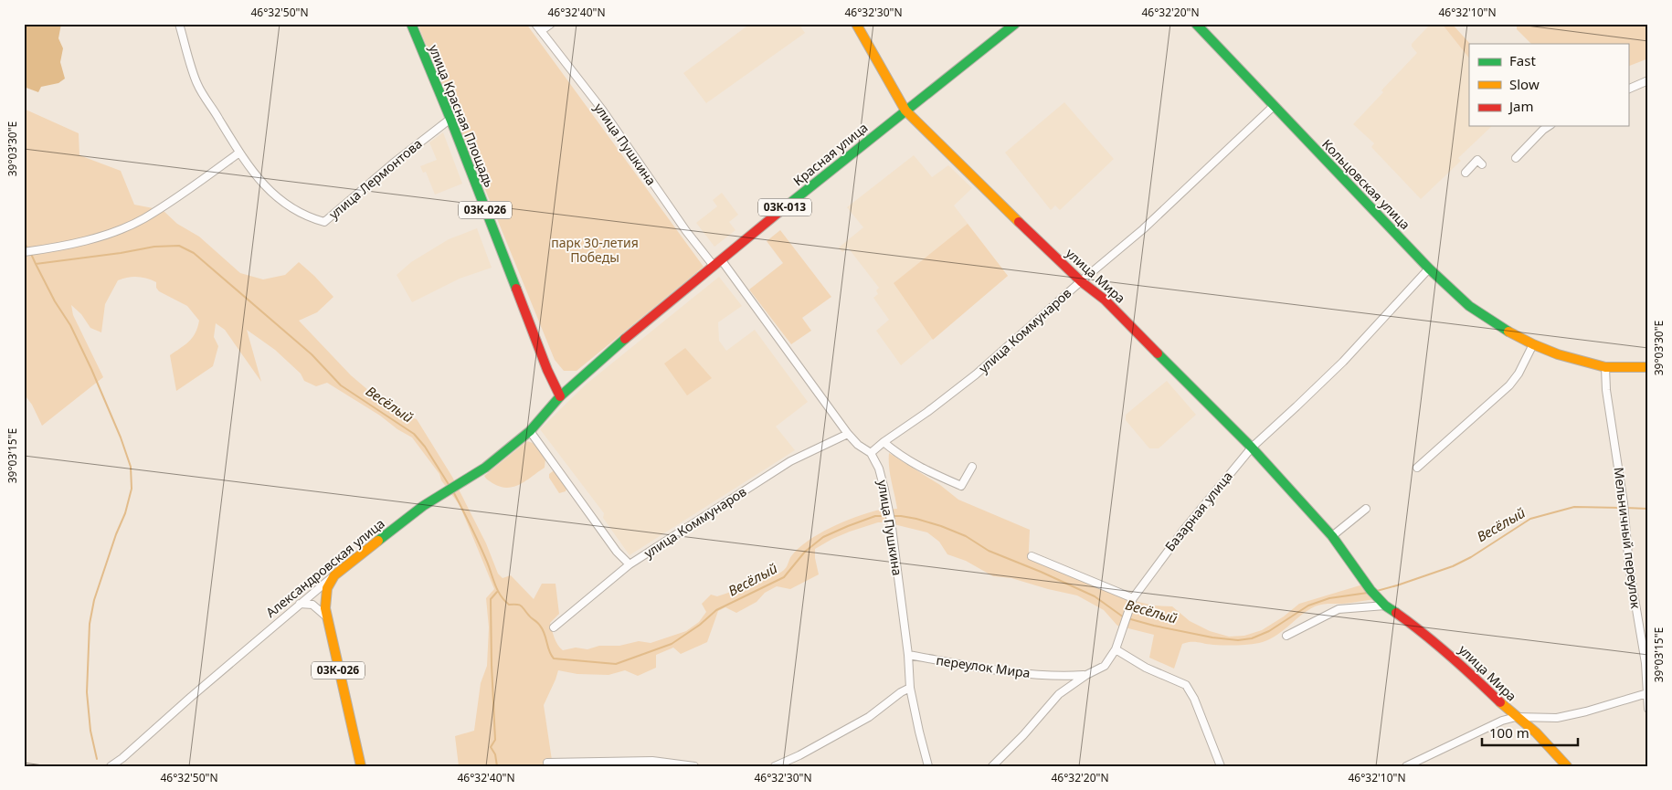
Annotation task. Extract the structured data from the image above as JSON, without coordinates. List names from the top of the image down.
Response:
{
  "streets": {
    "main road": [
      "улица Красная Площадь",
      "Красная улица",
      "Кольцовская улица",
      "03К-013",
      "03К-026",
      "улица Мира",
      "Александровская улица"
    ],
    "street": [
      "улица Пушкина",
      "улица Лермонтова",
      "улица Коммунаров",
      "Базарная улица",
      "Мельничный переулок",
      "переулок Мира"
    ]
  },
  "crossings": [
    ["улица Красная Площадь", "Красная улица"],
    ["улица Красная Площадь", "улица Лермонтова"],
    ["улица Красная Площадь", "Александровская улица"],
    ["улица Пушкина", "Красная улица"],
    ["улица Пушкина", "улица Коммунаров"],
    ["улица Пушкина", "переулок Мира"],
    ["Красная улица", "улица Мира"],
    ["Красная улица", "Александровская улица"],
    ["Кольцовская улица", "улица Коммунаров"],
    ["Кольцовская улица", "Базарная улица"],
    ["Кольцовская улица", "Мельничный переулок"],
    ["03К-026", "Александровская улица"],
    ["улица Мира", "улица Коммунаров"],
    ["улица Мира", "Базарная улица"],
    ["Базарная улица", "переулок Мира"]
  ],
  "water": ["Весёлый"],
  "parks": ["парк 30-летия Победы"],
  "legend": ["Fast", "Slow", "Jam"],
  "scale_bar": "100 m",
  "coordinates": [
    "46°32'50\"N",
    "46°32'40\"N",
    "46°32'30\"N",
    "46°32'20\"N",
    "46°32'10\"N",
    "39°03'30\"E",
    "39°03'15\"E"
  ]
}
